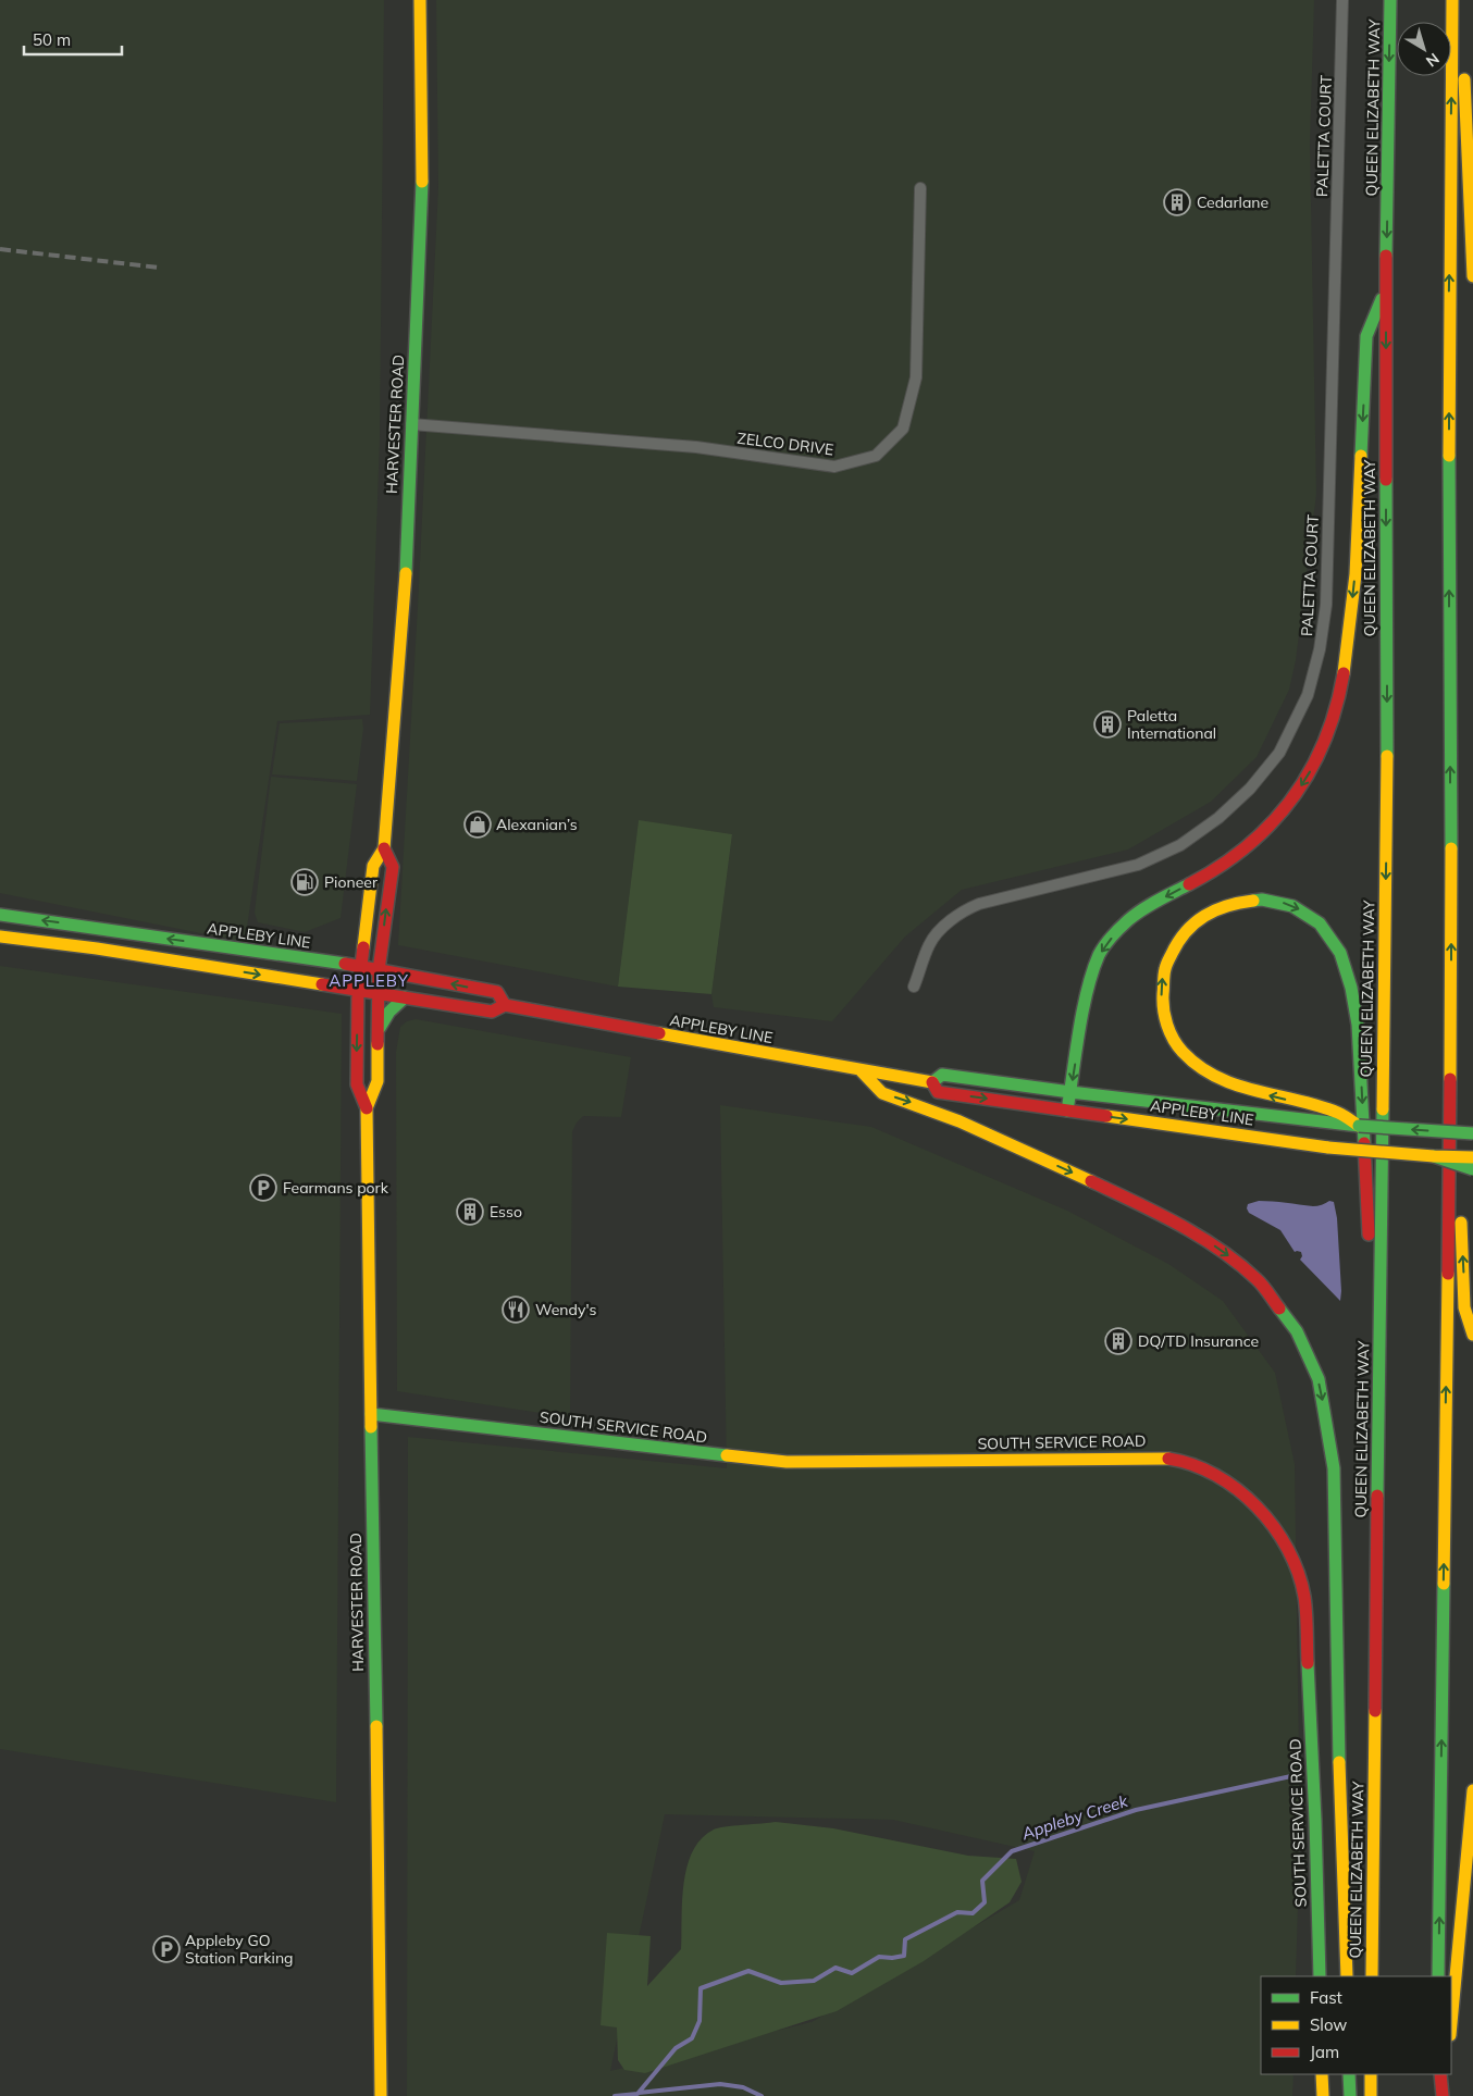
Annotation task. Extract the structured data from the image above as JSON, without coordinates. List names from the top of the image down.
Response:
{
  "streets": {
    "main road": [
      "QUEEN ELIZABETH WAY",
      "HARVESTER ROAD",
      "APPLEBY LINE",
      "SOUTH SERVICE ROAD"
    ],
    "street": ["PALETTA COURT", "ZELCO DRIVE"]
  },
  "crossings": [
    ["HARVESTER ROAD", "ZELCO DRIVE"],
    ["HARVESTER ROAD", "APPLEBY LINE"],
    ["HARVESTER ROAD", "SOUTH SERVICE ROAD"]
  ],
  "districts": ["APPLEBY"],
  "water": ["Appleby Creek"],
  "places": {
    "building": [
      "Cedarlane",
      "Paletta International",
      "Esso",
      "DQ/TD Insurance"
    ],
    "shop": ["Alexanian’s"],
    "fuel station": ["Pioneer"],
    "parking": ["Fearmans pork", "Appleby GO Station Parking"],
    "restaurant": ["Wendy's"]
  },
  "legend": ["Fast", "Slow", "Jam"],
  "scale_bar": "50 m",
  "north": "bottom right"
}
